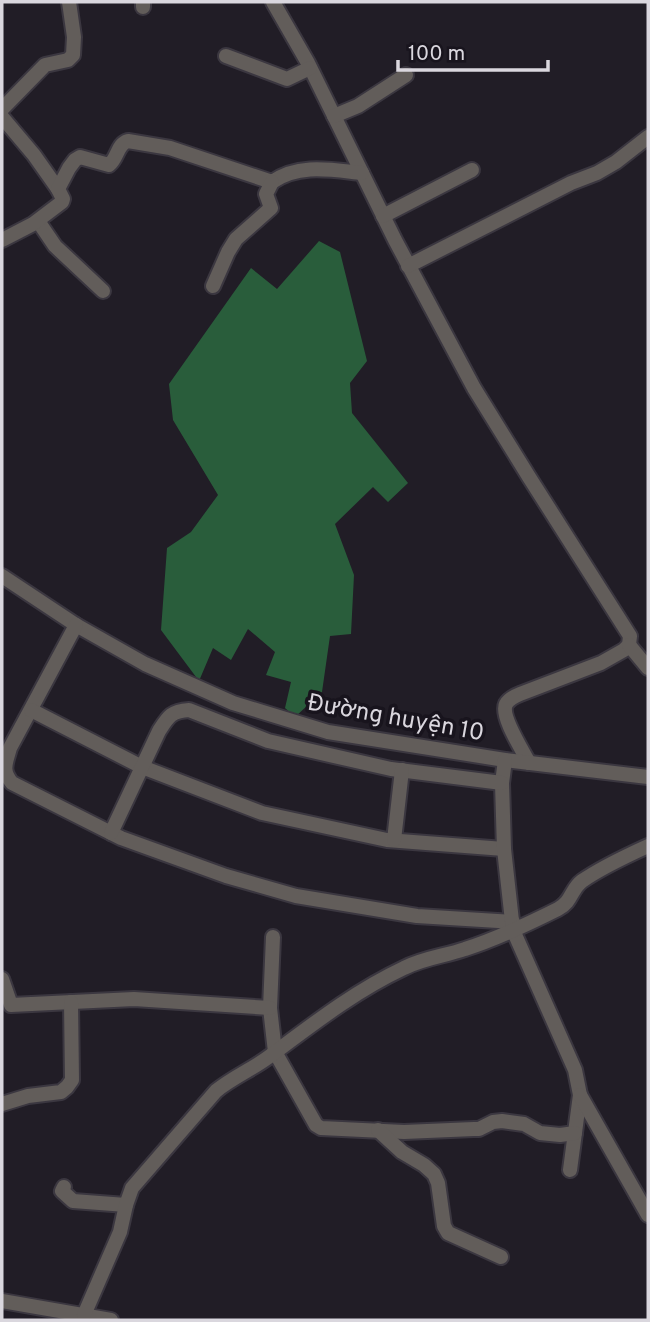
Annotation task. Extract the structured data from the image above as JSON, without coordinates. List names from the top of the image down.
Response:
{
  "streets": {
    "street": ["Đường huyện 10"]
  },
  "scale_bar": "100 m"
}
